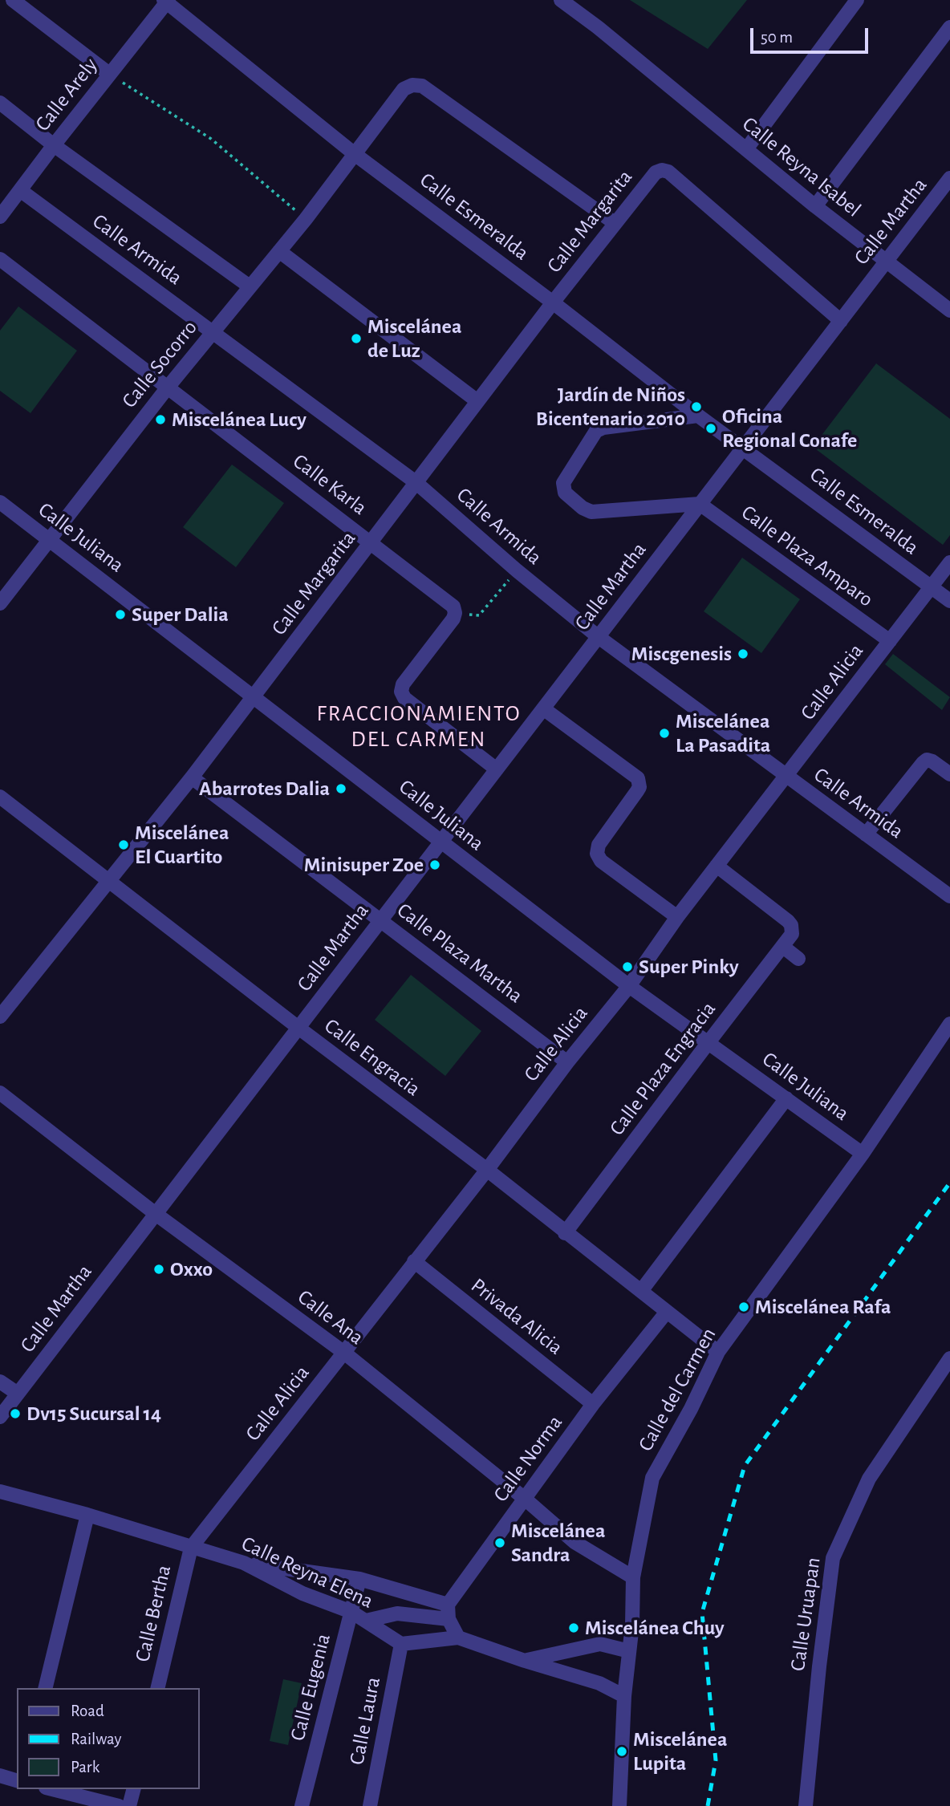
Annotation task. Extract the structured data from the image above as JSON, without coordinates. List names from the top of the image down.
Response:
{
  "streets": {
    "street": [
      "Calle Arely",
      "Calle Reyna Isabel",
      "Calle Esmeralda",
      "Calle Margarita",
      "Calle Martha",
      "Calle Armida",
      "Calle Socorro",
      "Calle Karla",
      "Calle Juliana",
      "Calle Plaza Amparo",
      "Calle Alicia",
      "Calle Plaza Martha",
      "Calle Engracia",
      "Calle Plaza Engracia",
      "Privada Alicia",
      "Calle Ana",
      "Calle del Carmen",
      "Calle Norma",
      "Calle Reyna Elena",
      "Calle Bertha",
      "Calle Uruapan",
      "Calle Eugenia",
      "Calle Laura"
    ]
  },
  "crossings": [
    ["Calle Arely", "Calle Esmeralda"],
    ["Calle Arely", "Calle Armida"],
    ["Calle Reyna Isabel", "Calle Martha"],
    ["Calle Esmeralda", "Calle Margarita"],
    ["Calle Esmeralda", "Calle Martha"],
    ["Calle Esmeralda", "Calle Socorro"],
    ["Calle Esmeralda", "Calle Alicia"],
    ["Calle Margarita", "Calle Martha"],
    ["Calle Margarita", "Calle Armida"],
    ["Calle Margarita", "Calle Socorro"],
    ["Calle Margarita", "Calle Karla"],
    ["Calle Margarita", "Calle Juliana"],
    ["Calle Margarita", "Calle Plaza Martha"],
    ["Calle Margarita", "Calle Engracia"],
    ["Calle Martha", "Calle Armida"],
    ["Calle Martha", "Calle Juliana"],
    ["Calle Martha", "Calle Plaza Amparo"],
    ["Calle Martha", "Calle Plaza Martha"],
    ["Calle Martha", "Calle Engracia"],
    ["Calle Martha", "Calle Ana"],
    ["Calle Armida", "Calle Socorro"],
    ["Calle Armida", "Calle Alicia"],
    ["Calle Socorro", "Calle Karla"],
    ["Calle Socorro", "Calle Juliana"],
    ["Calle Juliana", "Calle Alicia"],
    ["Calle Juliana", "Calle Plaza Engracia"],
    ["Calle Juliana", "Calle del Carmen"],
    ["Calle Plaza Amparo", "Calle Alicia"],
    ["Calle Alicia", "Calle Plaza Martha"],
    ["Calle Alicia", "Calle Engracia"],
    ["Calle Alicia", "Calle Plaza Engracia"],
    ["Calle Alicia", "Privada Alicia"],
    ["Calle Alicia", "Calle Ana"],
    ["Calle Alicia", "Calle Reyna Elena"],
    ["Calle Alicia", "Calle Bertha"],
    ["Calle Engracia", "Calle Plaza Engracia"],
    ["Calle Engracia", "Calle del Carmen"],
    ["Calle Engracia", "Calle Norma"],
    ["Privada Alicia", "Calle Norma"],
    ["Calle Ana", "Calle del Carmen"],
    ["Calle Ana", "Calle Norma"],
    ["Calle Reyna Elena", "Calle Bertha"],
    ["Calle Reyna Elena", "Calle Eugenia"],
    ["Calle Reyna Elena", "Calle Laura"]
  ],
  "districts": ["FRACCIONAMIENTO DEL CARMEN"],
  "places": [
    "Miscelánea de Luz",
    "Jardín de Niños Bicentenario 2010",
    "Miscelánea Lucy",
    "Oficina Regional Conafe",
    "Super Dalia",
    "Miscgenesis",
    "Miscelánea La Pasadita",
    "Abarrotes Dalia",
    "Miscelánea El Cuartito",
    "Minisuper Zoe",
    "Super Pinky",
    "Oxxo",
    "Miscelánea Rafa",
    "Dv15 Sucursal 14",
    "Miscelánea Sandra",
    "Miscelánea Chuy",
    "Miscelánea Lupita"
  ],
  "legend": ["Road", "Railway", "Park"],
  "scale_bar": "50 m"
}
